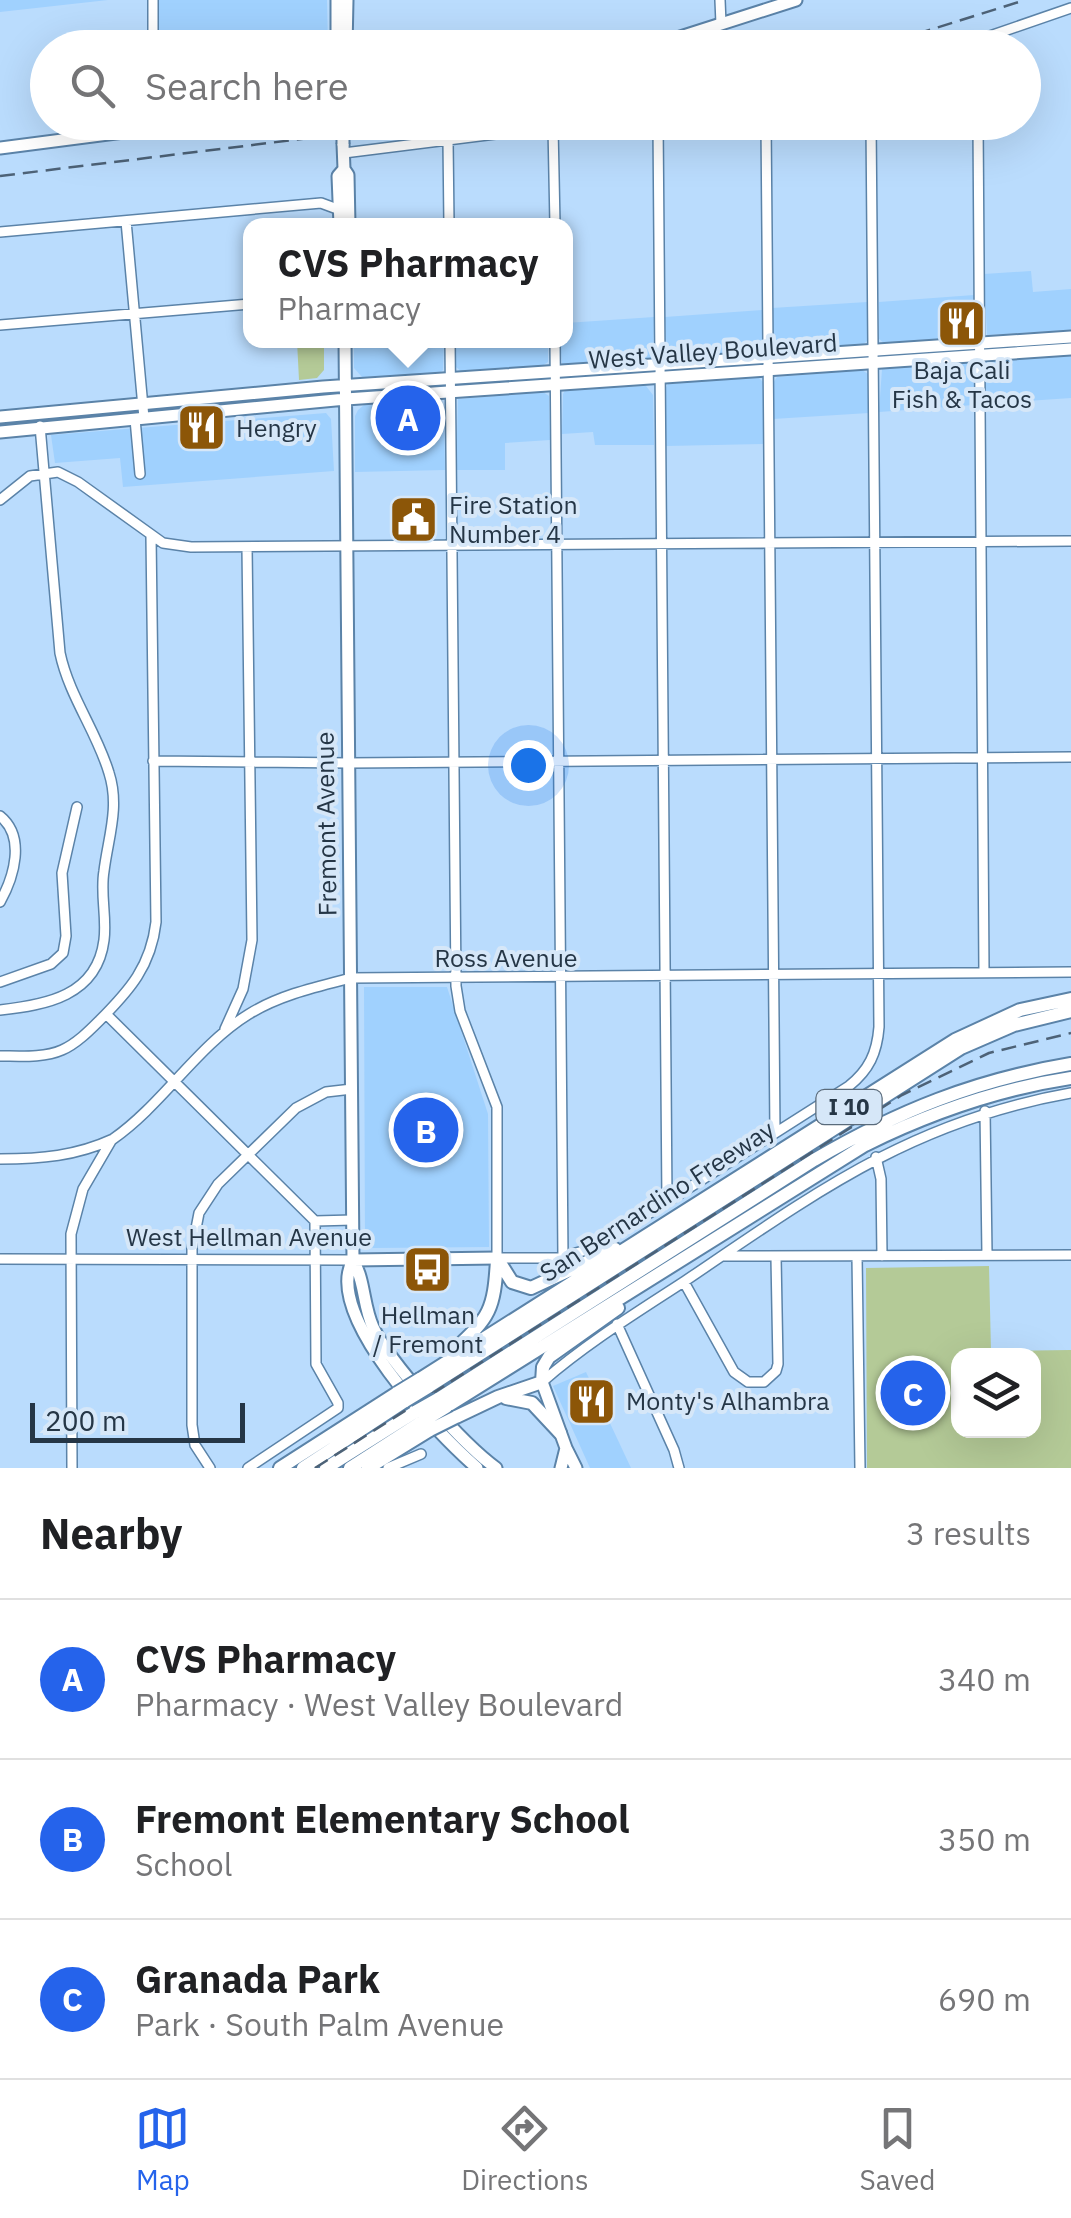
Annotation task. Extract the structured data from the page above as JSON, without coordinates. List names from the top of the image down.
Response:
{
  "streets": {
    "highway": ["I 10", "San Bernardino Freeway"],
    "main road": ["West Valley Boulevard", "Fremont Avenue", "West Hellman Avenue"],
    "street": ["Ross Avenue"]
  },
  "crossings": [
    ["West Valley Boulevard", "Fremont Avenue"],
    ["Fremont Avenue", "Ross Avenue"],
    ["Fremont Avenue", "West Hellman Avenue"]
  ],
  "places": {
    "restaurant": ["Baja Cali Fish & Tacos", "Hengry", "Monty's Alhambra"],
    "public building": ["Fire Station Number 4"],
    "bus stop": ["Hellman / Fremont"]
  },
  "scale_bar": "200 m",
  "page": {
    "search": "Search here",
    "popup": ["CVS Pharmacy", "Pharmacy"],
    "pins": ["A", "B", "C"],
    "scale": "200 m",
    "heading": ["Nearby", "3 results"],
    "list": [
      {
        "mark": "A",
        "name": "CVS Pharmacy",
        "note": "Pharmacy · West Valley Boulevard",
        "value": "340 m"
      },
      {
        "mark": "B",
        "name": "Fremont Elementary School",
        "note": "School",
        "value": "350 m"
      },
      {
        "mark": "C",
        "name": "Granada Park",
        "note": "Park · South Palm Avenue",
        "value": "690 m"
      }
    ],
    "nav": ["Map", "Directions", "Saved"]
  }
}
